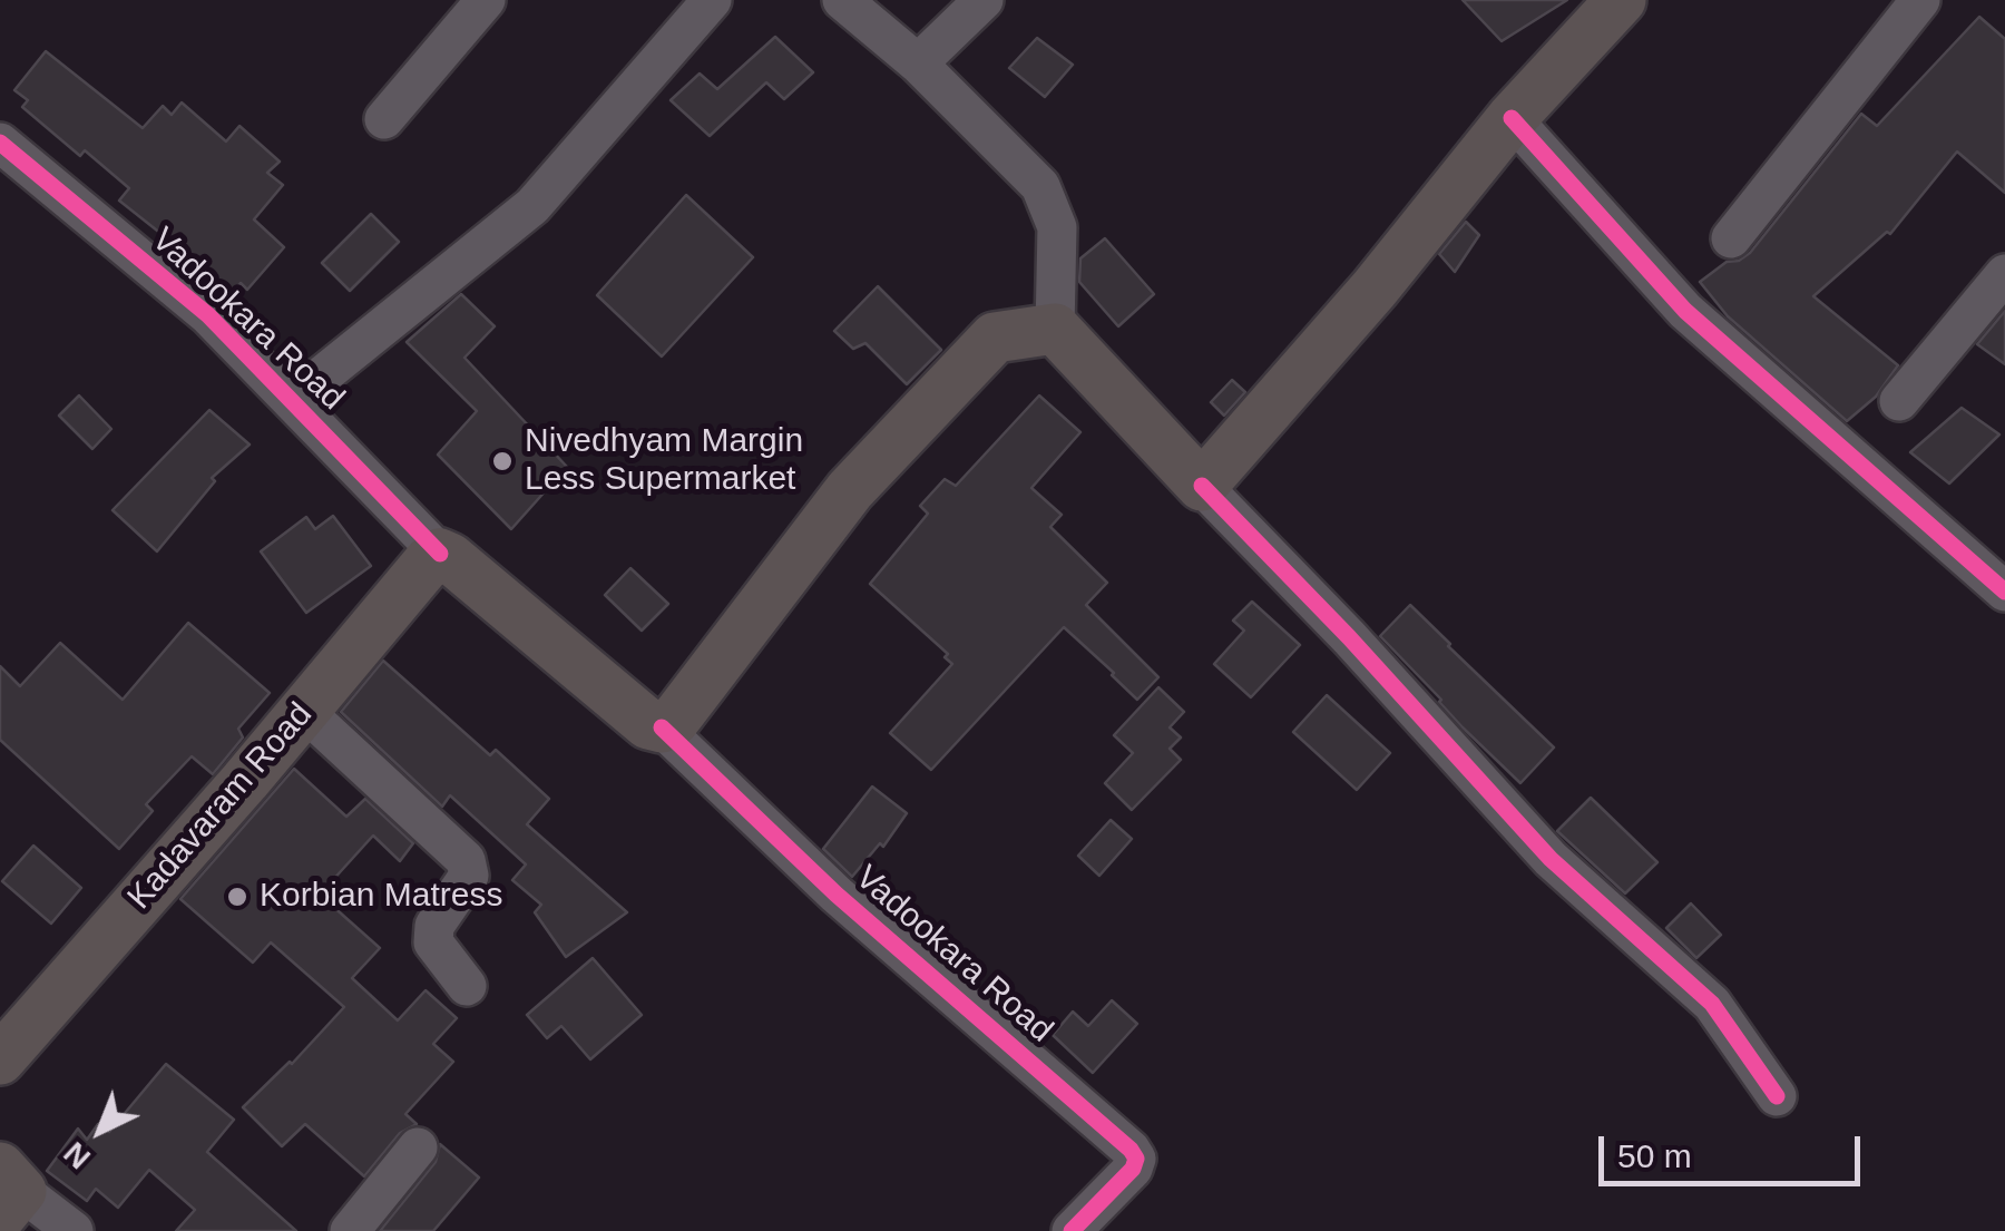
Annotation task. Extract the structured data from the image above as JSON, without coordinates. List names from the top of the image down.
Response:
{
  "streets": {
    "main road": ["Vadookara Road", "Kadavaram Road"]
  },
  "crossings": [
    ["Vadookara Road", "Kadavaram Road"]
  ],
  "places": ["Nivedhyam Margin Less Supermarket", "Korbian Matress"],
  "scale_bar": "50 m",
  "north": "bottom left"
}
